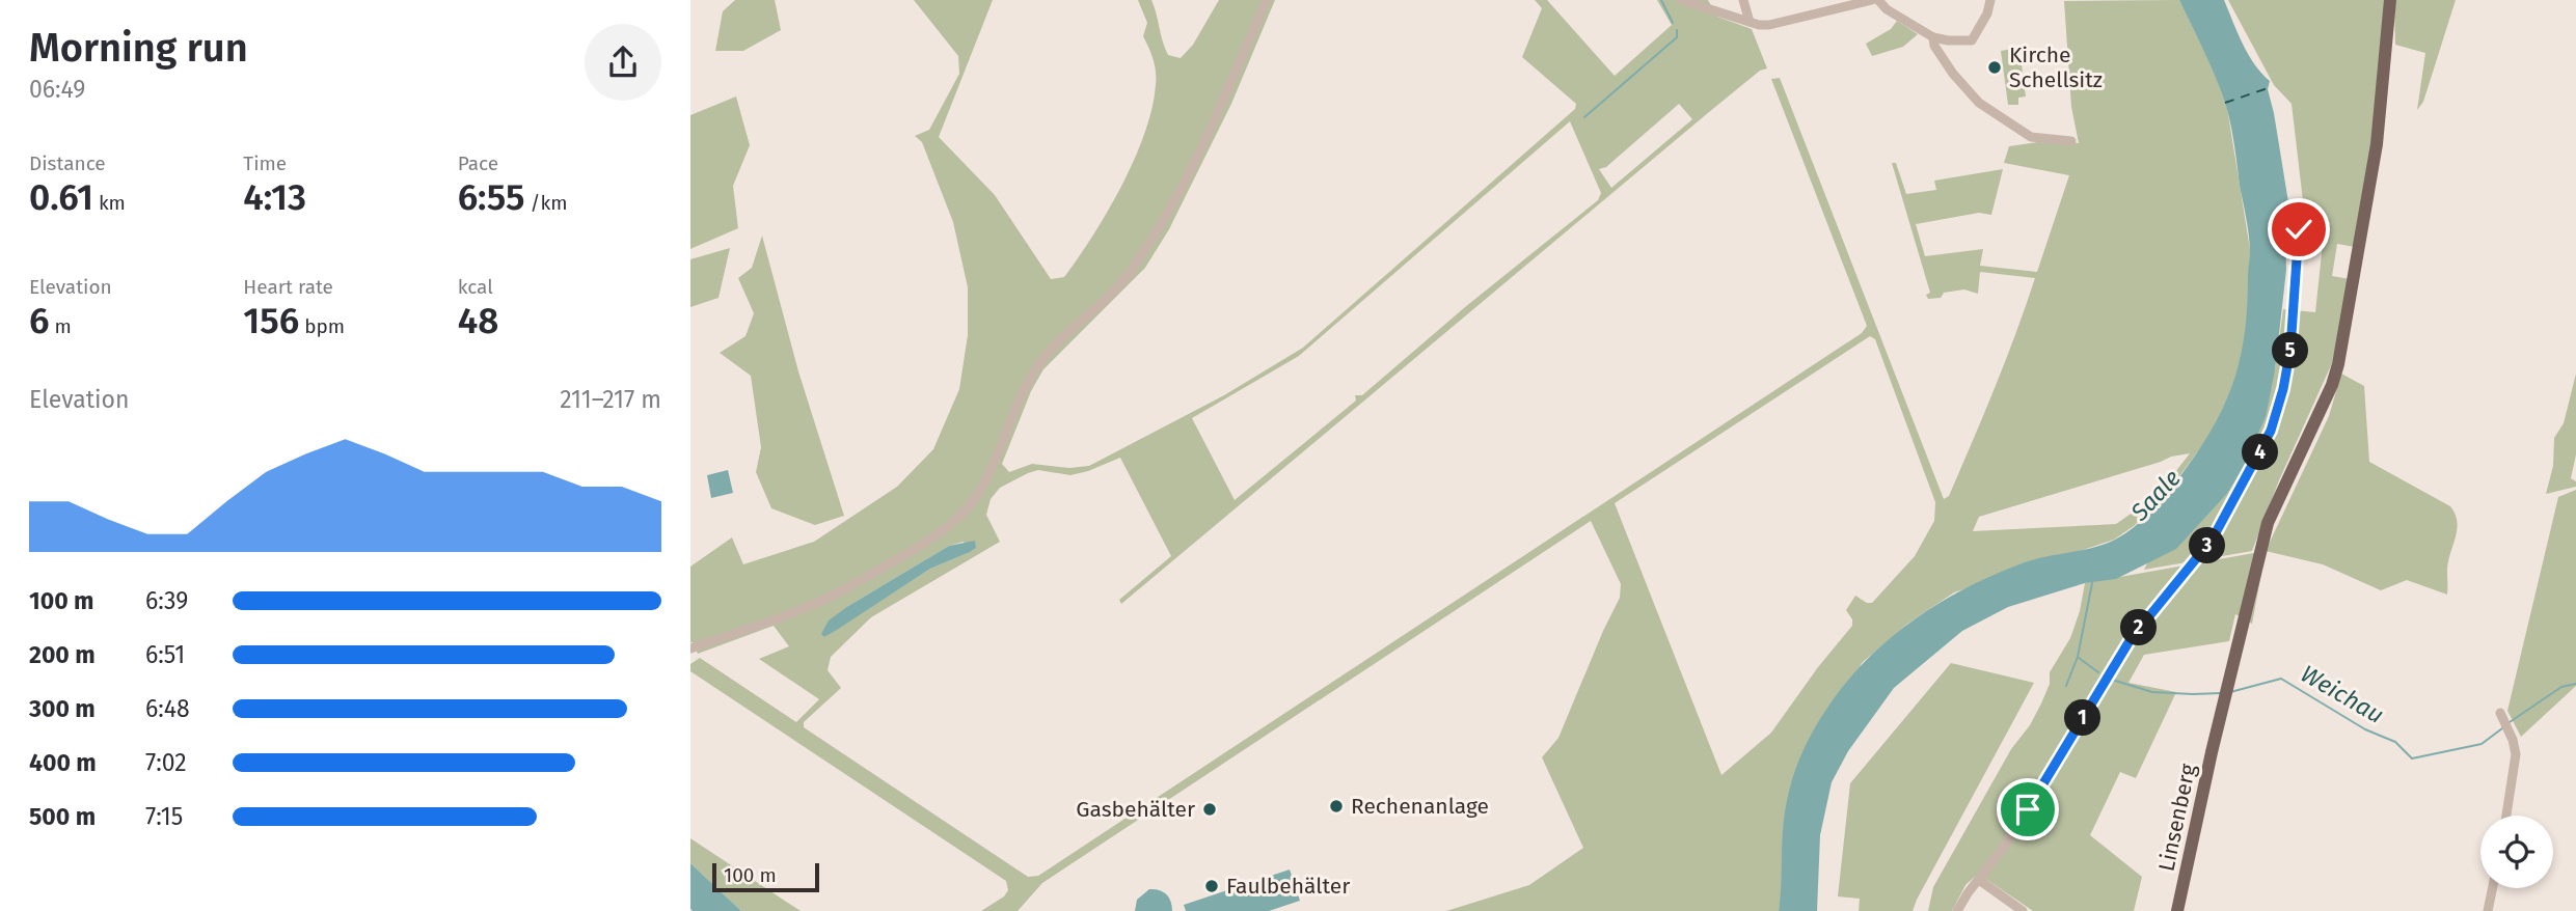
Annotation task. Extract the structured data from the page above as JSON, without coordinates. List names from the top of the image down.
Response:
{
  "streets": {
    "main road": ["Linsenberg"]
  },
  "water": ["Saale", "Weichau"],
  "places": [
    "Kirche Schellsitz",
    "Rechenanlage",
    "Gasbehälter",
    "Faulbehälter"
  ],
  "scale_bar": "100 m",
  "page": {
    "heading": ["Morning run", "06:49"],
    "stats": [
      ["Distance", "0.61 km"],
      ["Time", "4:13"],
      ["Pace", "6:55 /km"],
      ["Elevation", "6 m"],
      ["Heart rate", "156 bpm"],
      ["kcal", "48"]
    ],
    "pins": [
      "5",
      "4",
      "3",
      "2",
      "1"
    ],
    "chart": ["Elevation", "211–217 m"],
    "list": [
      {
        "name": "100 m",
        "note": "6:39"
      },
      {
        "name": "200 m",
        "note": "6:51"
      },
      {
        "name": "300 m",
        "note": "6:48"
      },
      {
        "name": "400 m",
        "note": "7:02"
      },
      {
        "name": "500 m",
        "note": "7:15"
      }
    ],
    "scale": "100 m"
  }
}
